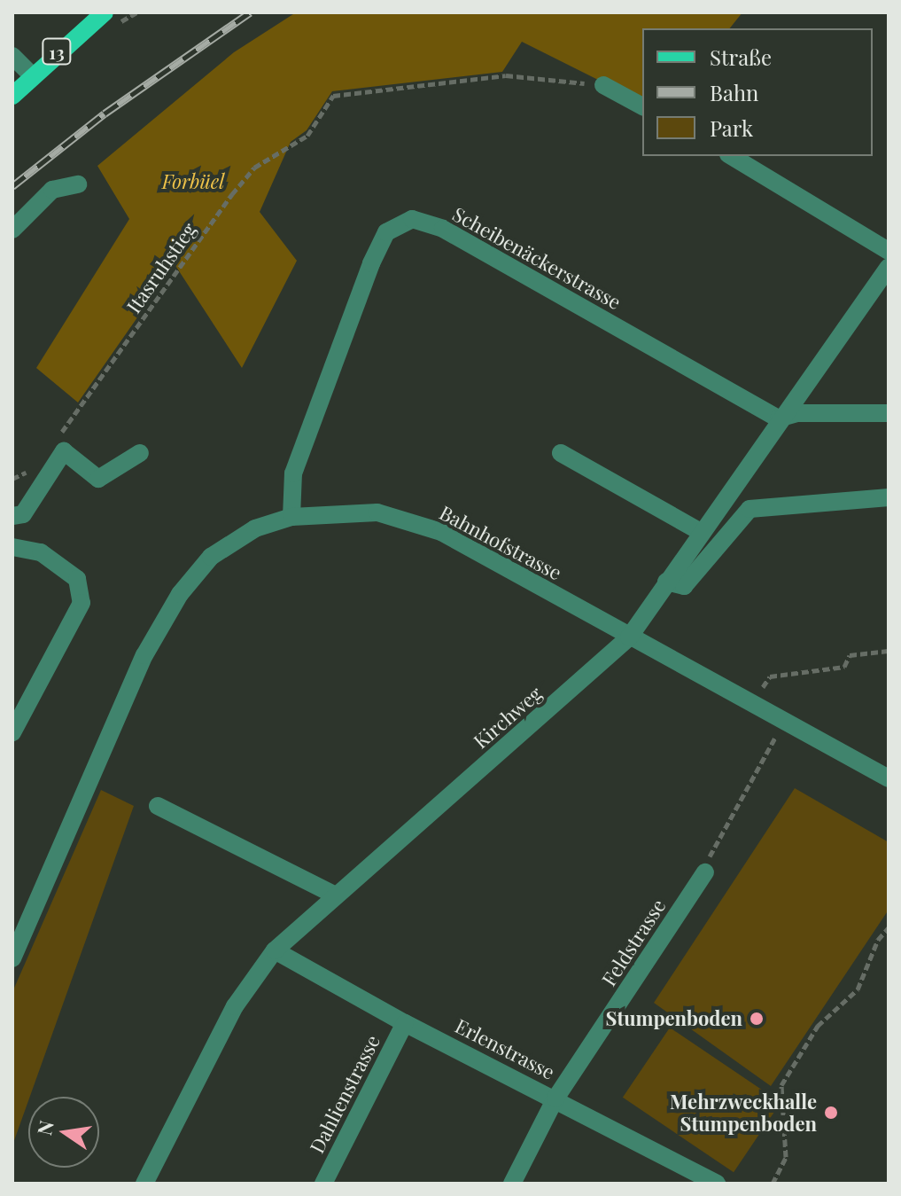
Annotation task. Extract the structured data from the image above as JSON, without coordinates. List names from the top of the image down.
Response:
{
  "streets": {
    "main road": ["13"],
    "street": [
      "Scheibenäckerstrasse",
      "Bahnhofstrasse",
      "Kirchweg",
      "Feldstrasse",
      "Erlenstrasse",
      "Dahlienstrasse"
    ],
    "path": ["Itasruhstieg"]
  },
  "crossings": [
    ["Scheibenäckerstrasse", "Bahnhofstrasse"],
    ["Scheibenäckerstrasse", "Kirchweg"],
    ["Bahnhofstrasse", "Kirchweg"],
    ["Kirchweg", "Erlenstrasse"],
    ["Feldstrasse", "Erlenstrasse"],
    ["Erlenstrasse", "Dahlienstrasse"]
  ],
  "parks": ["Forbüel"],
  "places": ["Stumpenboden", "Mehrzweckhalle Stumpenboden"],
  "legend": ["Straße", "Bahn", "Park"],
  "north": "left"
}
